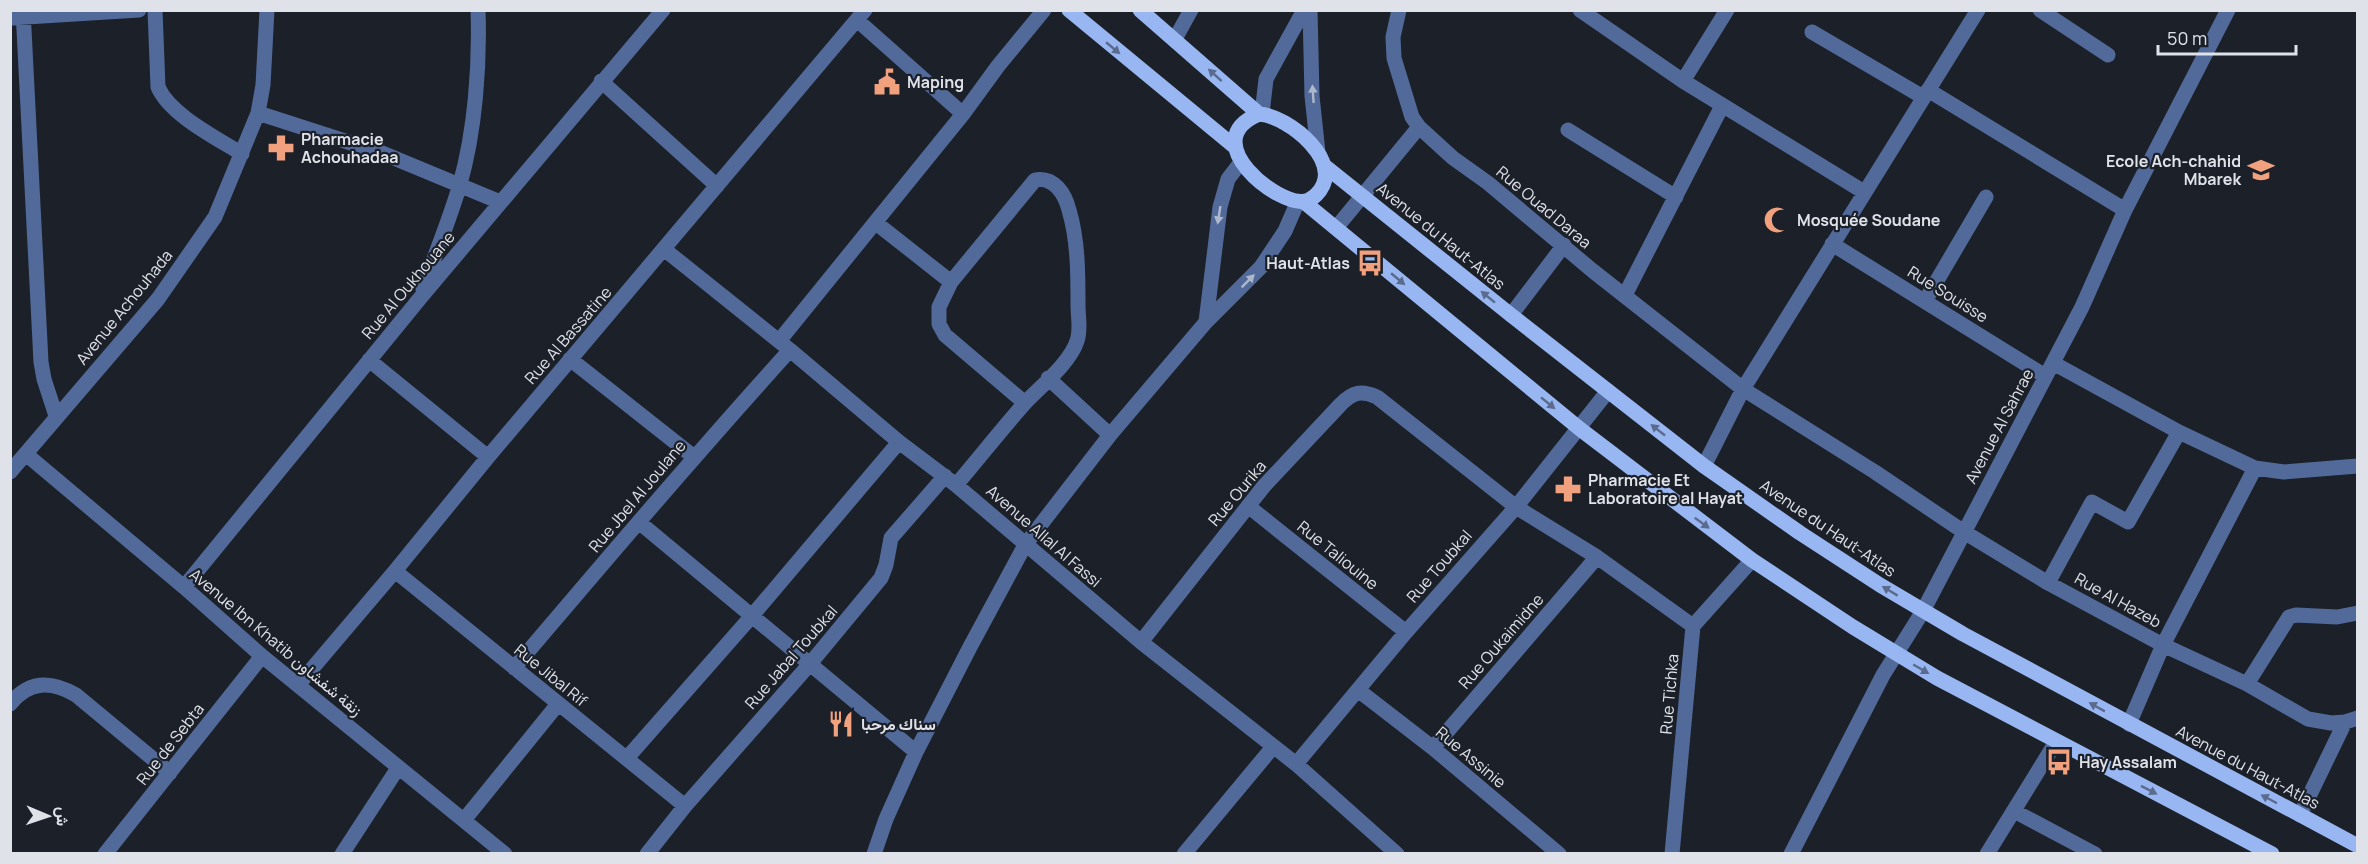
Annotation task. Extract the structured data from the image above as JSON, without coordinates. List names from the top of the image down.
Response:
{
  "streets": {
    "main road": ["Avenue du Haut-Atlas"],
    "street": [
      "Rue Ouad Daraa",
      "Rue Al Oukhouane",
      "Rue Souisse",
      "Avenue Achouhada",
      "Rue Al Bassatine",
      "Avenue Al Sahrae",
      "Rue Ourika",
      "Rue Jbel Al Joulane",
      "Avenue Allal Al Fassi",
      "Rue Taliouine",
      "Rue Toubkal",
      "Rue Al Hazeb",
      "Rue Oukaimidne",
      "Avenue Ibn Khatib زنقة شفشاون",
      "Rue Jabal Toubkal",
      "Rue Jibal Rif",
      "Rue Tichka",
      "Rue de Sebta",
      "Rue Assinie"
    ]
  },
  "crossings": [
    ["Rue Ouad Daraa", "Rue Al Hazeb"],
    ["Avenue du Haut-Atlas", "Avenue Al Sahrae"],
    ["Avenue du Haut-Atlas", "Rue Toubkal"],
    ["Rue Al Oukhouane", "Avenue Ibn Khatib زنقة شفشاون"],
    ["Rue Souisse", "Avenue Al Sahrae"],
    ["Avenue Achouhada", "Avenue Ibn Khatib زنقة شفشاون"],
    ["Rue Al Bassatine", "Avenue Allal Al Fassi"],
    ["Rue Al Bassatine", "Avenue Ibn Khatib زنقة شفشاون"],
    ["Rue Al Bassatine", "Rue Jibal Rif"],
    ["Avenue Al Sahrae", "Rue Al Hazeb"],
    ["Rue Ourika", "Avenue Allal Al Fassi"],
    ["Rue Ourika", "Rue Taliouine"],
    ["Rue Ourika", "Rue Toubkal"],
    ["Rue Jbel Al Joulane", "Avenue Allal Al Fassi"],
    ["Rue Jbel Al Joulane", "Rue Jibal Rif"],
    ["Avenue Allal Al Fassi", "Rue Toubkal"],
    ["Avenue Allal Al Fassi", "Rue Jabal Toubkal"],
    ["Rue Taliouine", "Rue Toubkal"],
    ["Rue Toubkal", "Rue Assinie"],
    ["Rue Oukaimidne", "Rue Assinie"],
    ["Avenue Ibn Khatib زنقة شفشاون", "Rue de Sebta"],
    ["Rue Jabal Toubkal", "Rue Jibal Rif"]
  ],
  "places": {
    "public building": ["Maping"],
    "pharmacy": ["Pharmacie Achouhadaa", "Pharmacie Et Laboratoire al Hayat"],
    "school or university": ["Ecole Ach-chahid Mbarek"],
    "mosque": ["Mosquée Soudane"],
    "bus stop": ["Haut-Atlas", "Hay Assalam"],
    "restaurant": ["سناك مرحبا"]
  },
  "scale_bar": "50 m",
  "north": "right"
}
